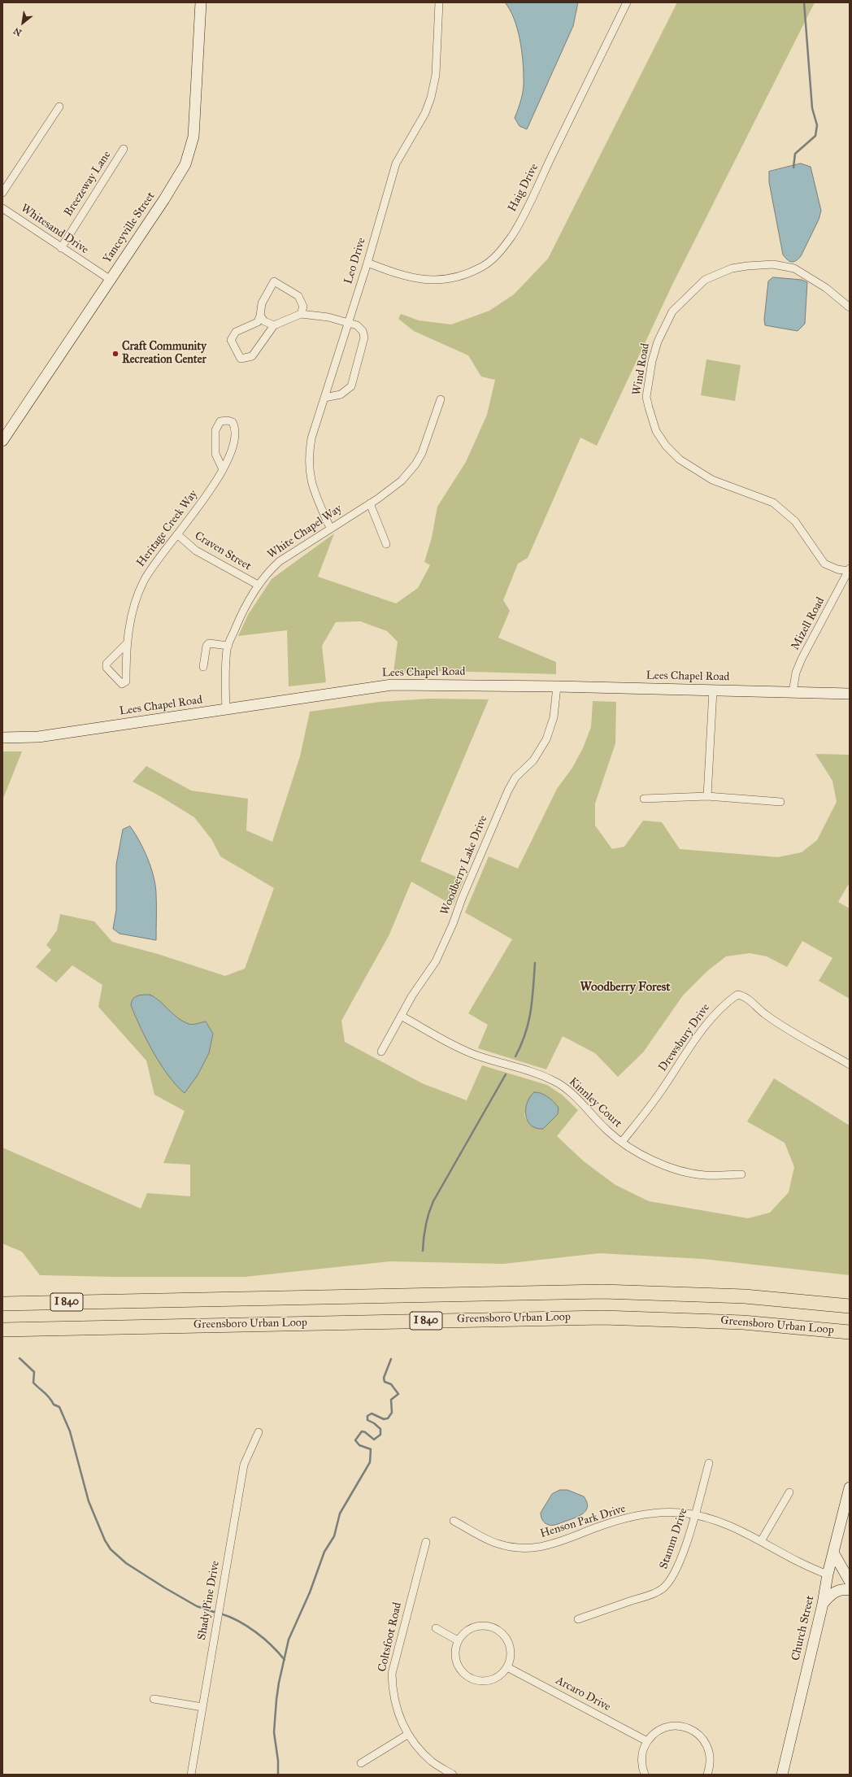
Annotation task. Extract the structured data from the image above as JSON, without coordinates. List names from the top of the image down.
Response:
{
  "streets": {
    "highway": ["I 840", "Greensboro Urban Loop"],
    "main road": ["Yanceyville Street", "Lees Chapel Road", "Church Street"],
    "street": [
      "Breezeway Lane",
      "Haig Drive",
      "Whitesand Drive",
      "Leo Drive",
      "Wind Road",
      "Heritage Creek Way",
      "White Chapel Way",
      "Craven Street",
      "Mizell Road",
      "Woodberry Lake Drive",
      "Drewsbury Drive",
      "Kinnley Court",
      "Henson Park Drive",
      "Stamm Drive",
      "Shady Pine Drive",
      "Coltsfoot Road",
      "Arcaro Drive"
    ]
  },
  "crossings": [
    ["Breezeway Lane", "Whitesand Drive"],
    ["Haig Drive", "Leo Drive"],
    ["Yanceyville Street", "Whitesand Drive"],
    ["Leo Drive", "White Chapel Way"],
    ["Wind Road", "Mizell Road"],
    ["Heritage Creek Way", "Craven Street"],
    ["White Chapel Way", "Craven Street"],
    ["White Chapel Way", "Lees Chapel Road"],
    ["Mizell Road", "Lees Chapel Road"],
    ["Lees Chapel Road", "Woodberry Lake Drive"],
    ["Woodberry Lake Drive", "Kinnley Court"],
    ["Drewsbury Drive", "Kinnley Court"],
    ["Henson Park Drive", "Stamm Drive"],
    ["Henson Park Drive", "Church Street"]
  ],
  "districts": ["Woodberry Forest"],
  "places": ["Craft Community Recreation Center"],
  "north": "bottom left"
}
